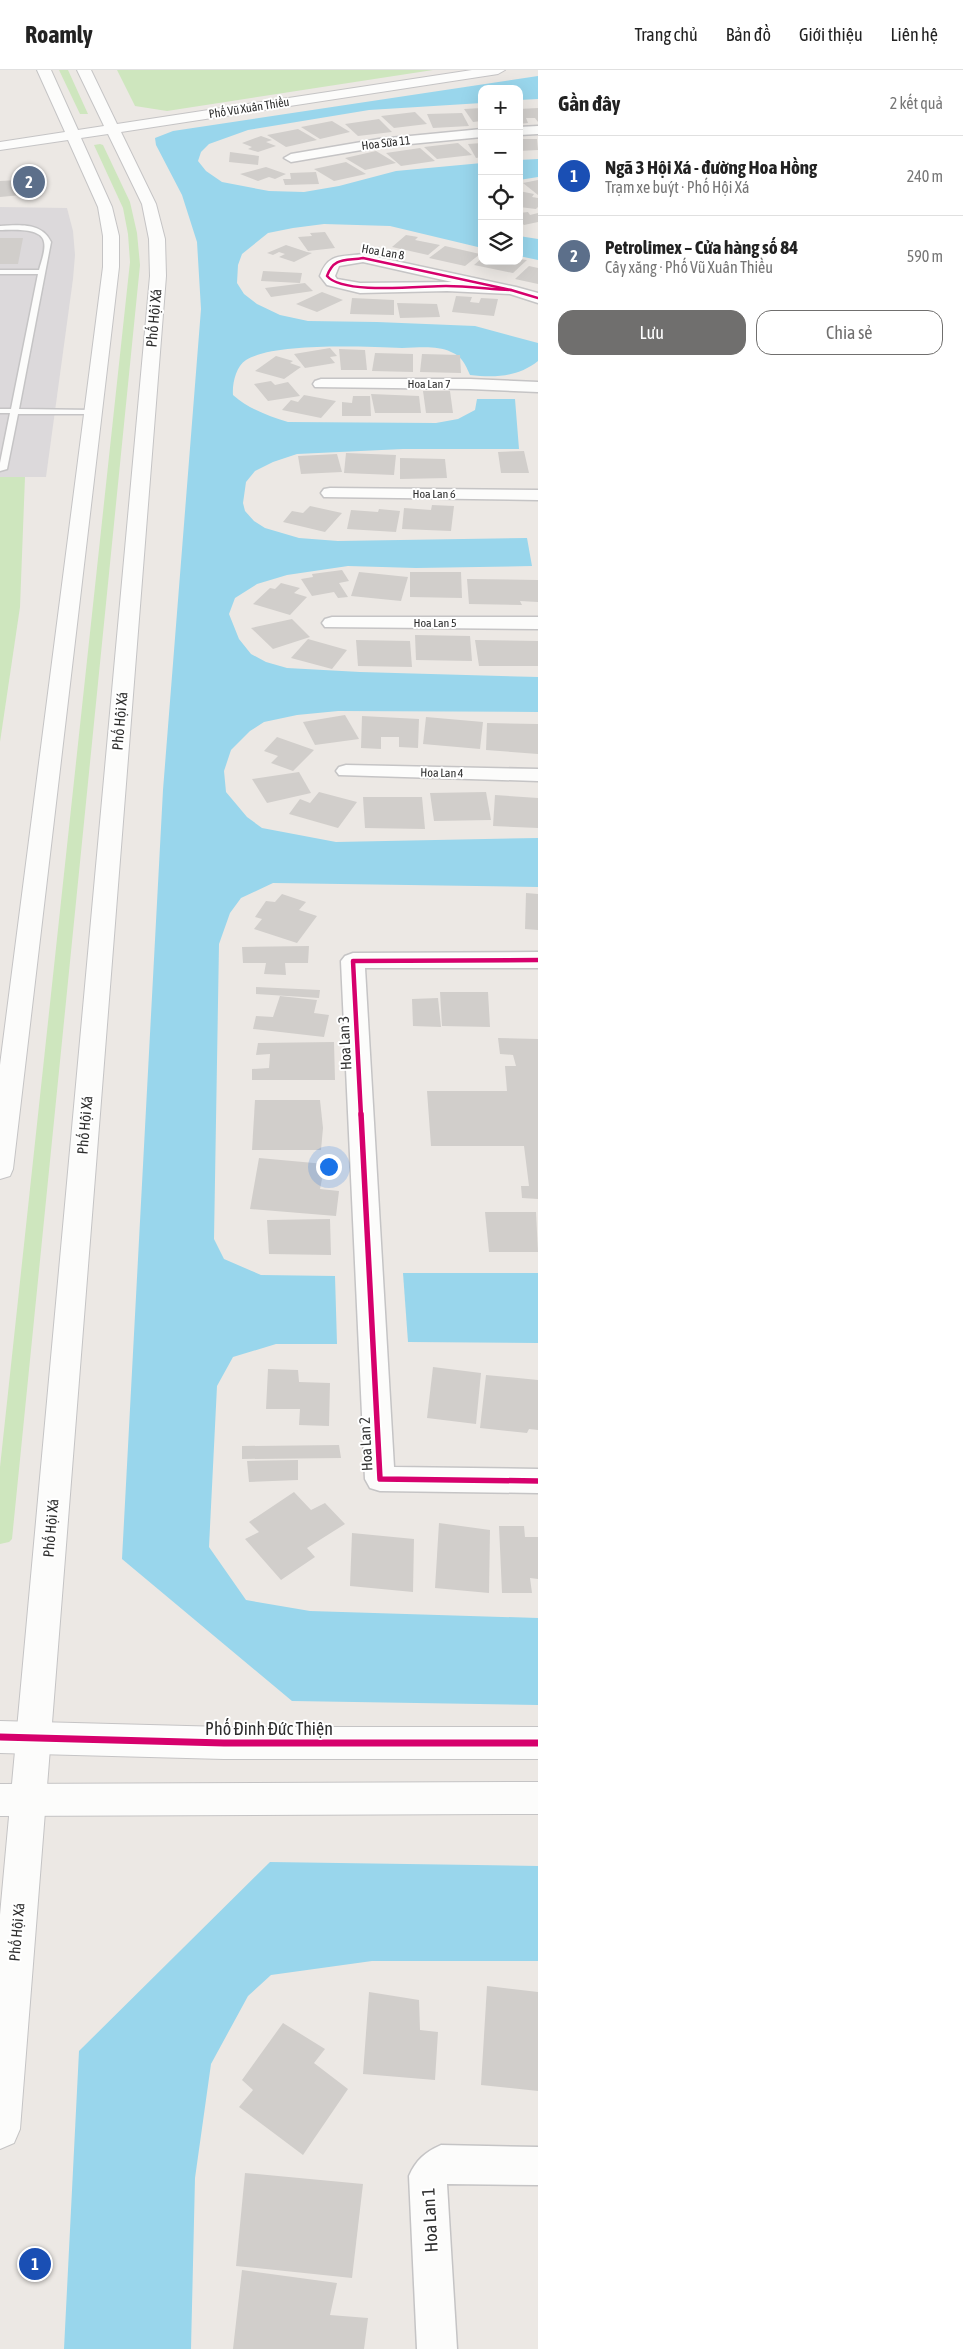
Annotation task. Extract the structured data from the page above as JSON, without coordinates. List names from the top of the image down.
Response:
{
  "streets": {
    "main road": ["Phố Vũ Xuân Thiều", "Phố Hội Xá", "Phố Đinh Đức Thiện"],
    "street": [
      "Hoa Sữa 11",
      "Hoa Lan 8",
      "Hoa Lan 7",
      "Hoa Lan 6",
      "Hoa Lan 5",
      "Hoa Lan 4",
      "Hoa Lan 3",
      "Hoa Lan 2",
      "Hoa Lan 1"
    ]
  },
  "crossings": [
    ["Phố Vũ Xuân Thiều", "Phố Hội Xá"],
    ["Phố Hội Xá", "Phố Đinh Đức Thiện"],
    ["Hoa Lan 3", "Hoa Lan 2"]
  ],
  "page": {
    "header": "Roamly",
    "nav": [
      "Trang chủ",
      "Bản đồ",
      "Giới thiệu",
      "Liên hệ"
    ],
    "heading": ["Gần đây", "2 kết quả"],
    "map_buttons": ["+", "−"],
    "list": [
      {
        "mark": "1",
        "name": "Ngã 3 Hội Xá - đường Hoa Hồng",
        "note": "Trạm xe buýt · Phố Hội Xá",
        "value": "240 m"
      },
      {
        "mark": "2",
        "name": "Petrolimex – Cửa hàng số 84",
        "note": "Cây xăng · Phố Vũ Xuân Thiều",
        "value": "590 m"
      }
    ],
    "pins": ["2", "1"],
    "buttons": ["Lưu", "Chia sẻ"]
  }
}
